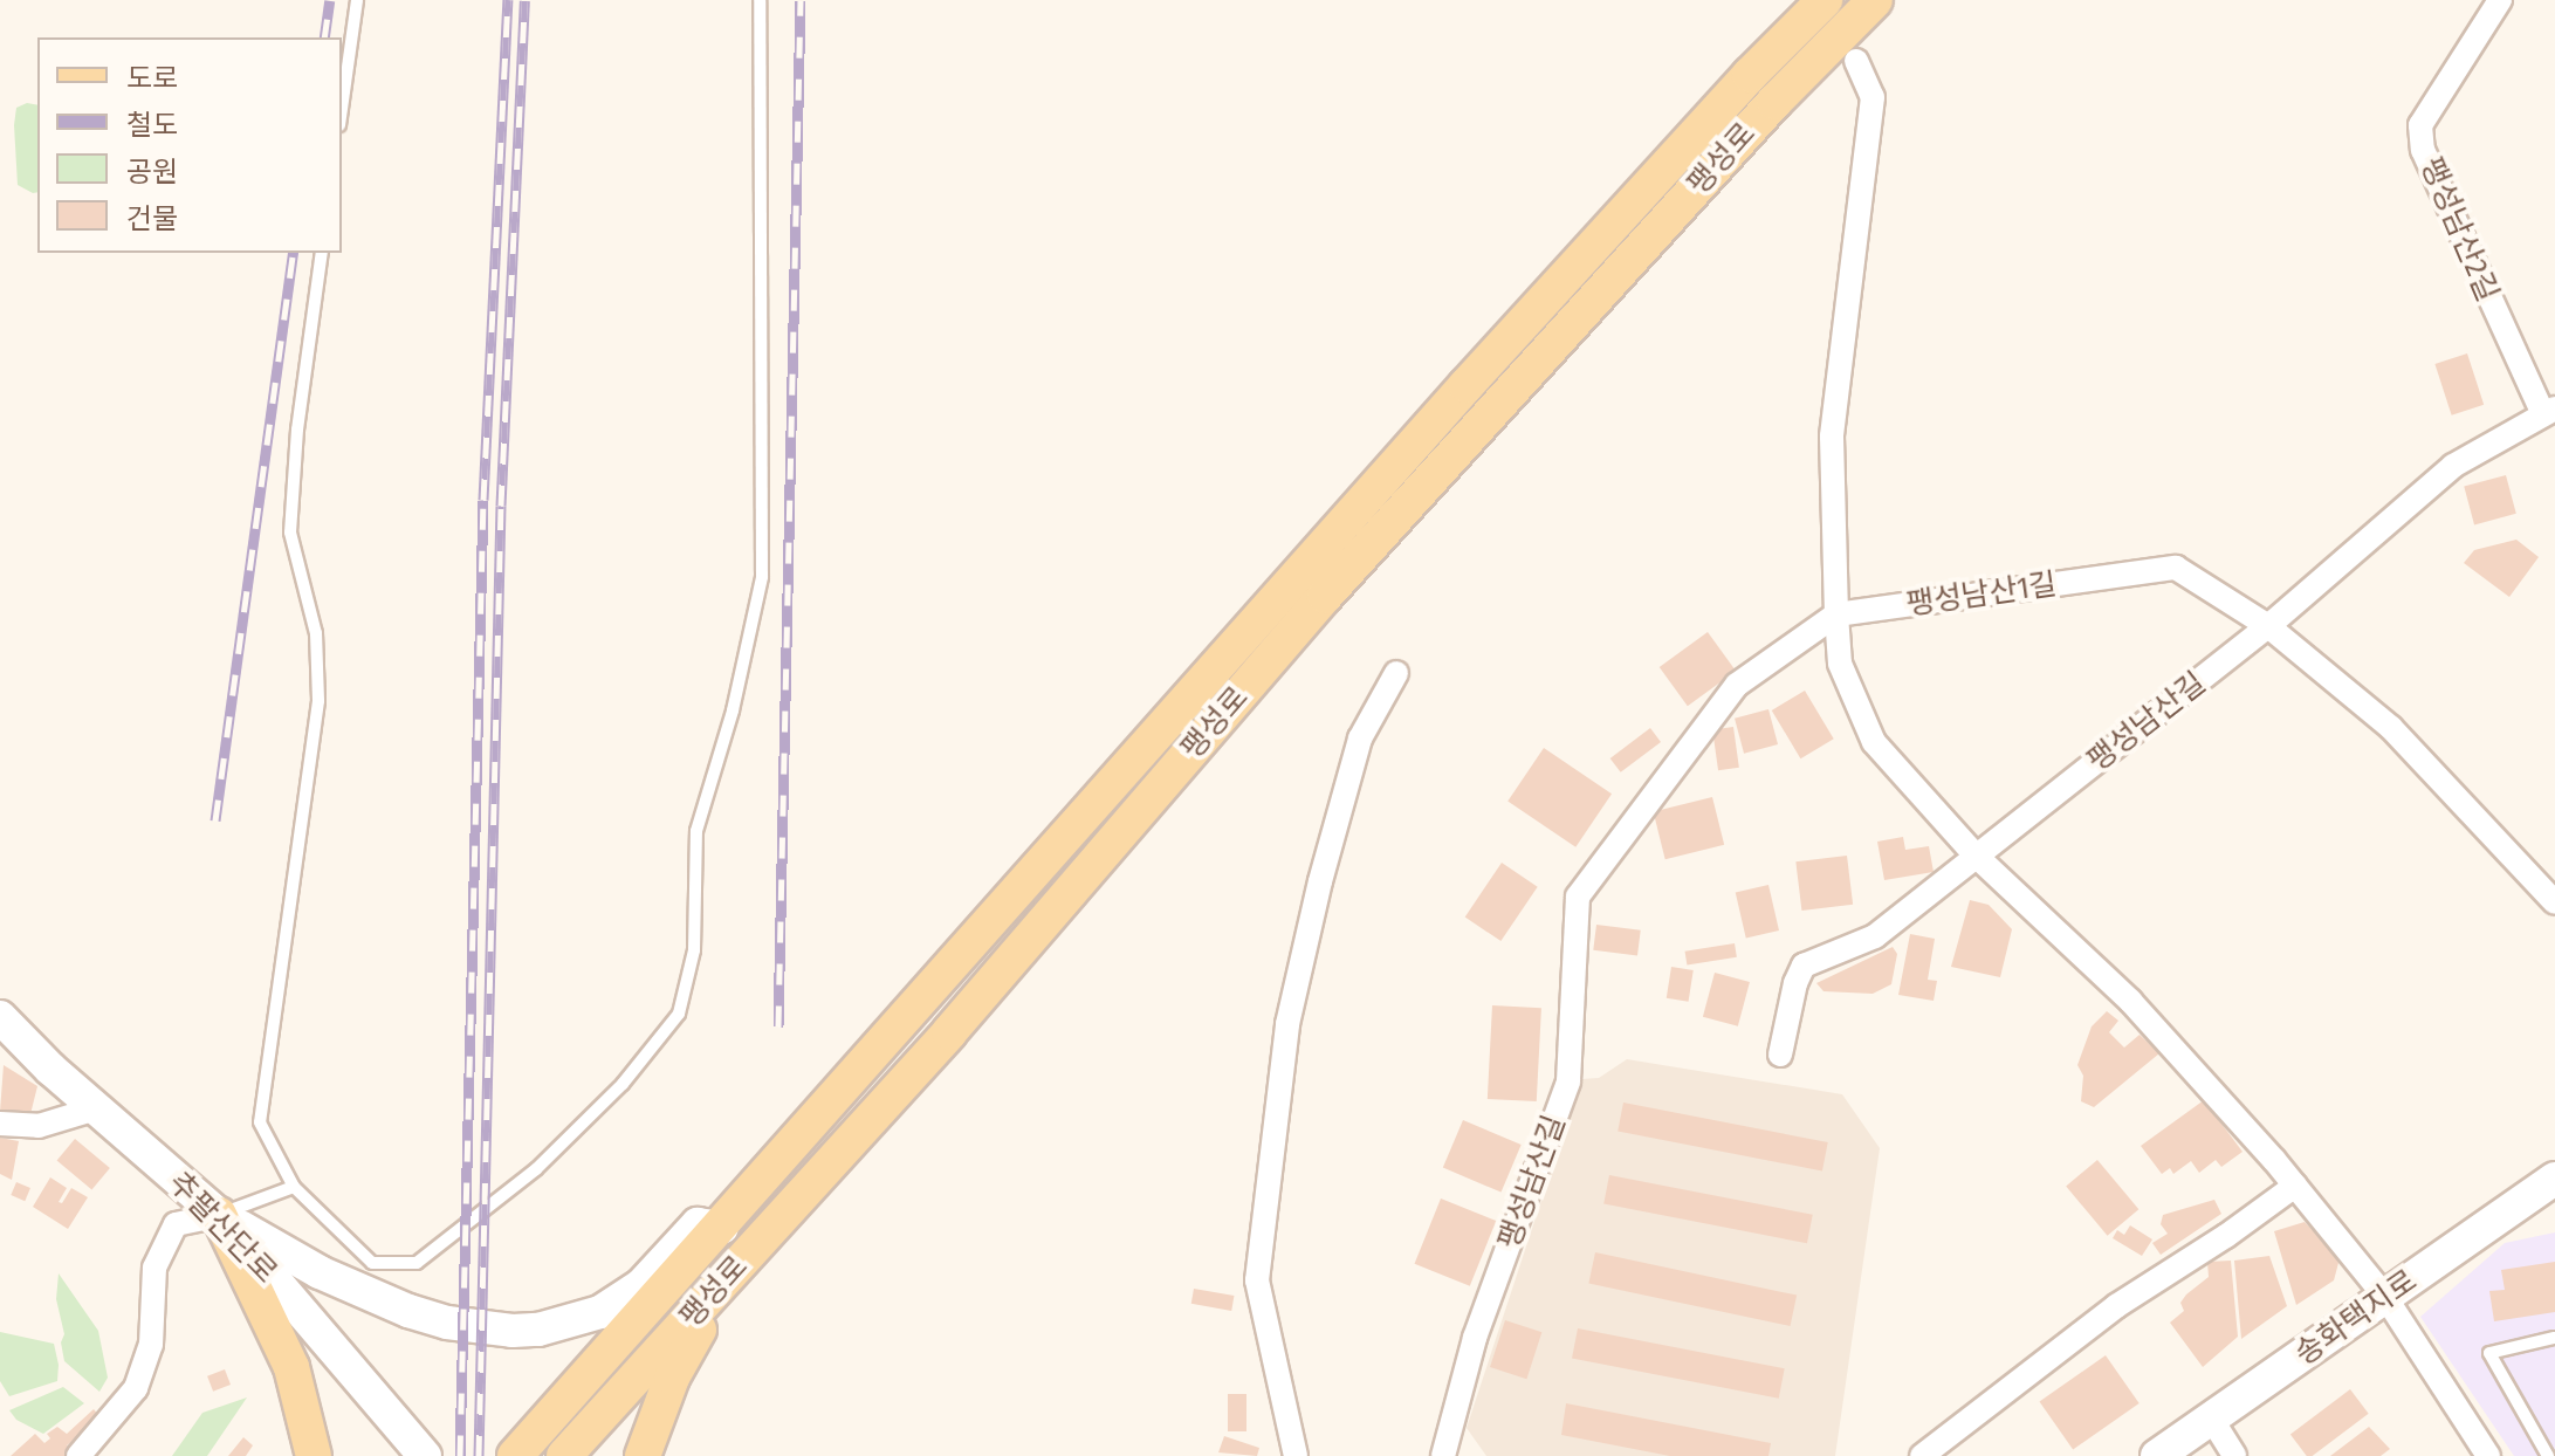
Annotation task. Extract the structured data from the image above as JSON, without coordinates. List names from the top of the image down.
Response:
{
  "streets": {
    "main road": ["팽성로"],
    "street": [
      "팽성남산2길",
      "팽성남산1길",
      "팽성남산길",
      "추팔산단로",
      "송화택지로"
    ]
  },
  "crossings": [
    ["팽성남산2길", "팽성남산길"],
    ["팽성남산1길", "팽성남산길"]
  ],
  "legend": [
    "도로",
    "철도",
    "공원",
    "건물"
  ]
}
